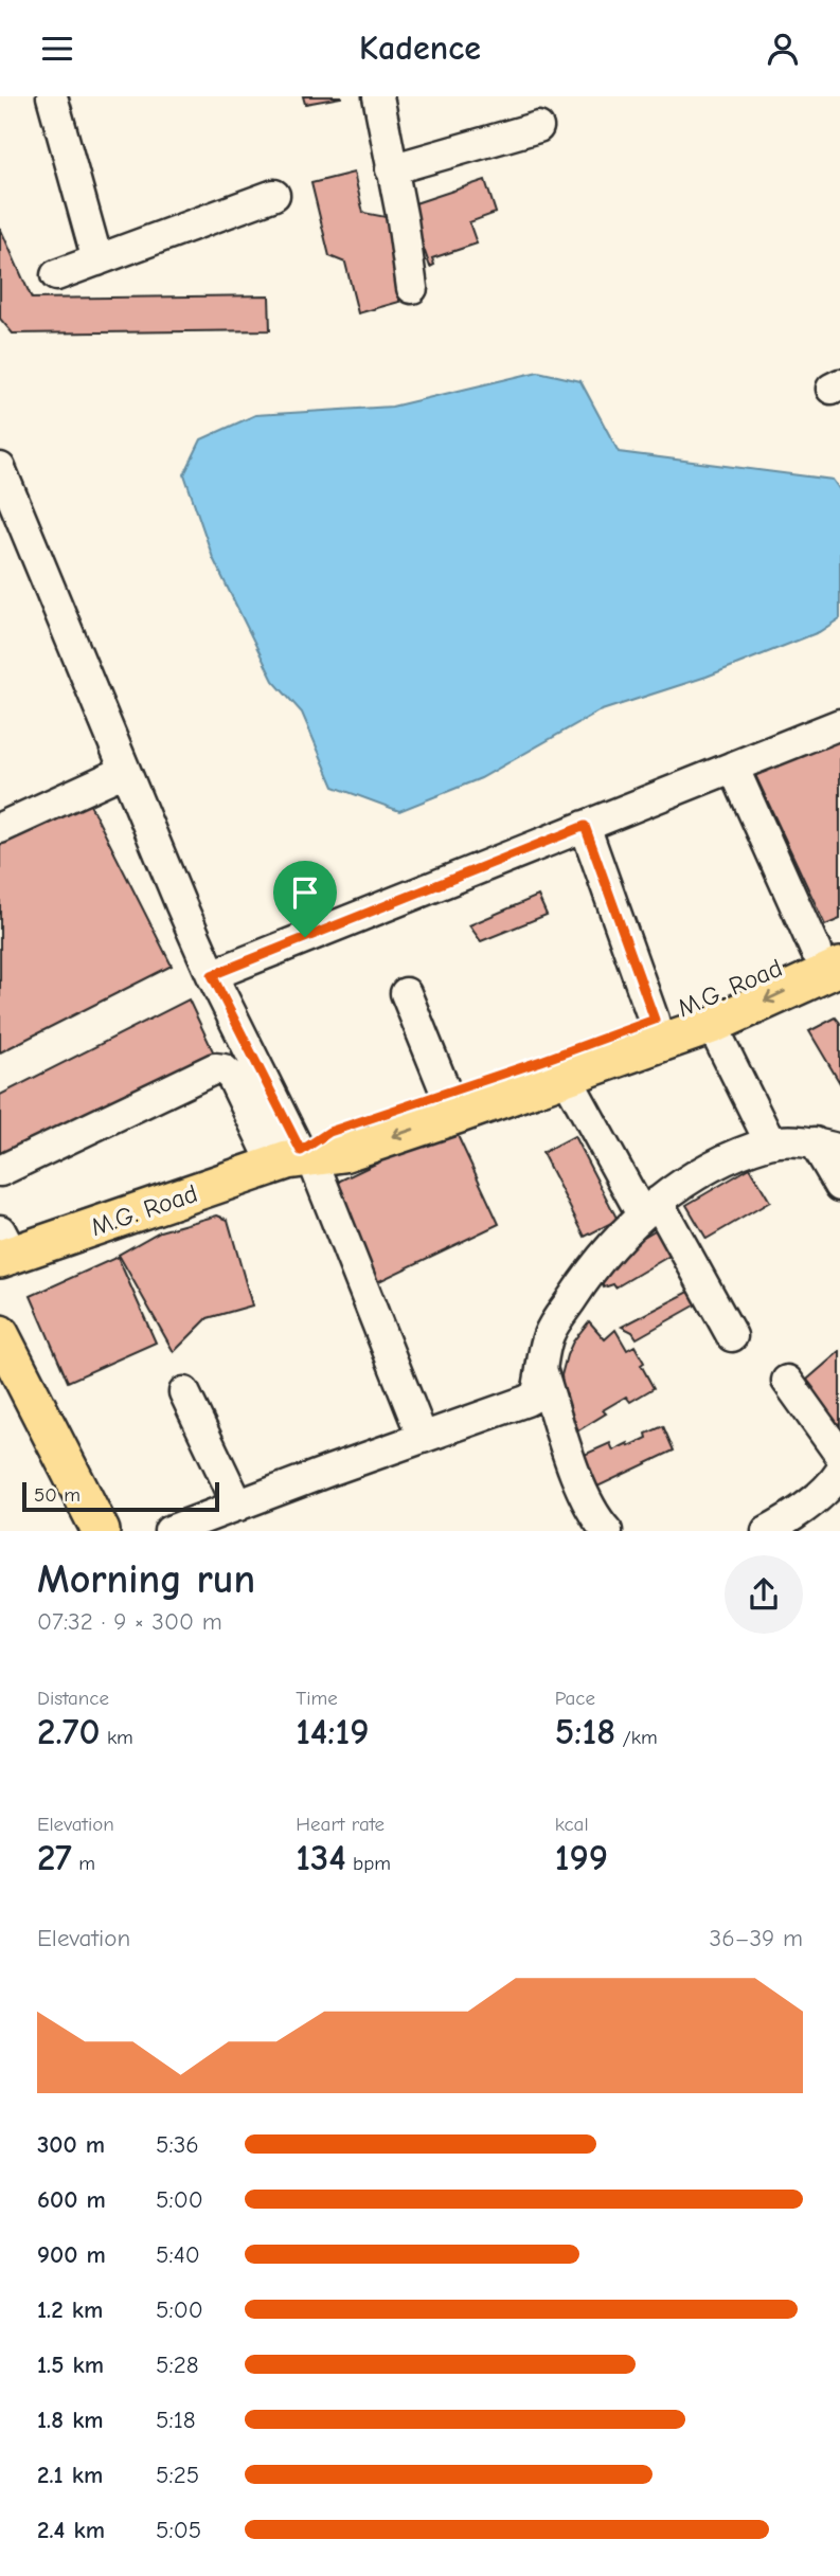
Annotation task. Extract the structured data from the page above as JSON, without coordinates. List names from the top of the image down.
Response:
{
  "streets": {
    "main road": ["M.G. Road"]
  },
  "scale_bar": "50 m",
  "page": {
    "header": "Kadence",
    "scale": "50 m",
    "heading": ["Morning run", "07:32 · 9 × 300 m"],
    "stats": [
      ["Distance", "2.70 km"],
      ["Time", "14:19"],
      ["Pace", "5:18 /km"],
      ["Elevation", "27 m"],
      ["Heart rate", "134 bpm"],
      ["kcal", "199"]
    ],
    "chart": ["Elevation", "36–39 m"],
    "list": [
      {
        "name": "300 m",
        "note": "5:36"
      },
      {
        "name": "600 m",
        "note": "5:00"
      },
      {
        "name": "900 m",
        "note": "5:40"
      },
      {
        "name": "1.2 km",
        "note": "5:00"
      },
      {
        "name": "1.5 km",
        "note": "5:28"
      },
      {
        "name": "1.8 km",
        "note": "5:18"
      },
      {
        "name": "2.1 km",
        "note": "5:25"
      },
      {
        "name": "2.4 km",
        "note": "5:05"
      }
    ]
  }
}
